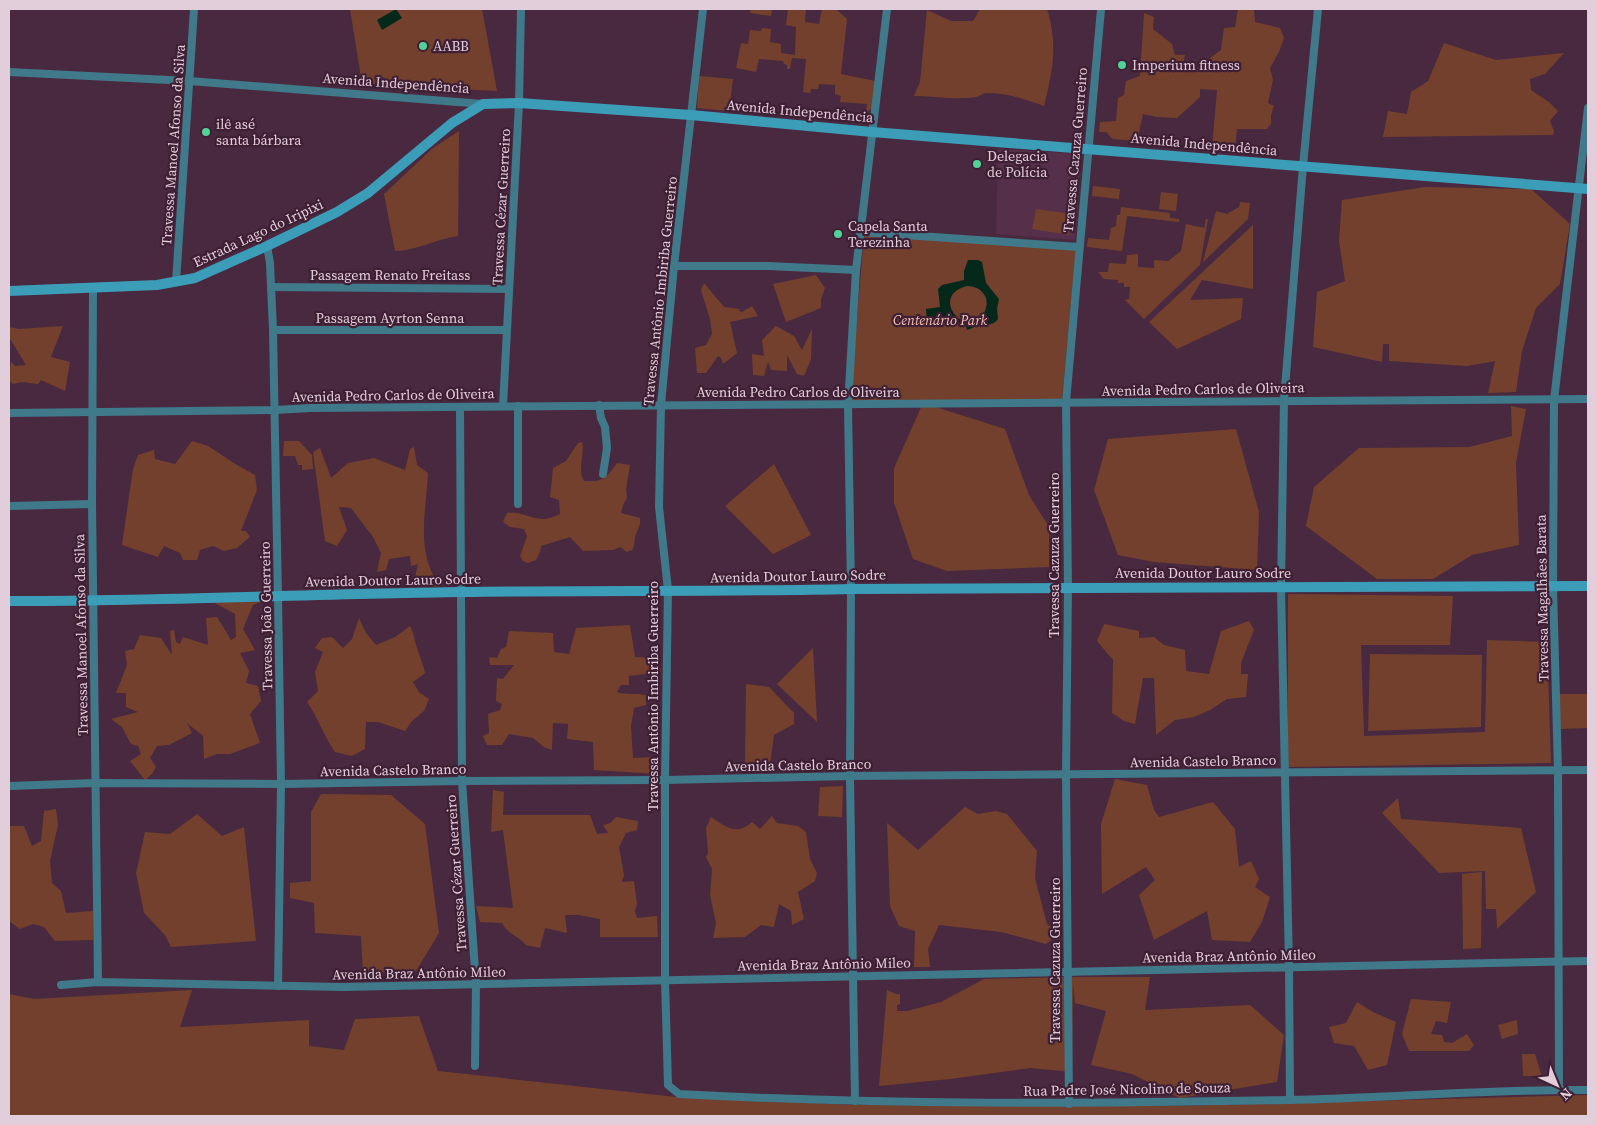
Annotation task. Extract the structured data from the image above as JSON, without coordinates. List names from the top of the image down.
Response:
{
  "streets": {
    "street": [
      "Avenida Independência",
      "Travessa Manoel Afonso da Silva",
      "Travessa Cazuza Guerreiro",
      "Travessa Cézar Guerreiro",
      "Estrada Lago do Iripixi",
      "Passagem Renato Freitass",
      "Travessa Antônio Imbiriba Guerreiro",
      "Passagem Ayrton Senna",
      "Avenida Pedro Carlos de Oliveira",
      "Avenida Doutor Lauro Sodre",
      "Travessa Magalhães Barata",
      "Travessa João Guerreiro",
      "Avenida Castelo Branco",
      "Avenida Braz Antônio Mileo",
      "Rua Padre José Nicolino de Souza"
    ]
  },
  "crossings": [
    ["Avenida Independência", "Travessa Manoel Afonso da Silva"],
    ["Avenida Independência", "Travessa Cazuza Guerreiro"],
    ["Avenida Independência", "Travessa Cézar Guerreiro"],
    ["Avenida Independência", "Estrada Lago do Iripixi"],
    ["Avenida Independência", "Travessa Antônio Imbiriba Guerreiro"],
    ["Avenida Independência", "Travessa Magalhães Barata"],
    ["Travessa Manoel Afonso da Silva", "Estrada Lago do Iripixi"],
    ["Travessa Manoel Afonso da Silva", "Avenida Pedro Carlos de Oliveira"],
    ["Travessa Manoel Afonso da Silva", "Avenida Doutor Lauro Sodre"],
    ["Travessa Manoel Afonso da Silva", "Avenida Castelo Branco"],
    ["Travessa Manoel Afonso da Silva", "Avenida Braz Antônio Mileo"],
    ["Travessa Cazuza Guerreiro", "Avenida Pedro Carlos de Oliveira"],
    ["Travessa Cazuza Guerreiro", "Avenida Doutor Lauro Sodre"],
    ["Travessa Cazuza Guerreiro", "Avenida Castelo Branco"],
    ["Travessa Cazuza Guerreiro", "Avenida Braz Antônio Mileo"],
    ["Travessa Cazuza Guerreiro", "Rua Padre José Nicolino de Souza"],
    ["Travessa Cézar Guerreiro", "Passagem Renato Freitass"],
    ["Travessa Cézar Guerreiro", "Passagem Ayrton Senna"],
    ["Travessa Cézar Guerreiro", "Avenida Pedro Carlos de Oliveira"],
    ["Travessa Cézar Guerreiro", "Avenida Doutor Lauro Sodre"],
    ["Travessa Cézar Guerreiro", "Avenida Castelo Branco"],
    ["Travessa Cézar Guerreiro", "Avenida Braz Antônio Mileo"],
    ["Estrada Lago do Iripixi", "Travessa João Guerreiro"],
    ["Passagem Renato Freitass", "Travessa João Guerreiro"],
    ["Travessa Antônio Imbiriba Guerreiro", "Avenida Pedro Carlos de Oliveira"],
    ["Travessa Antônio Imbiriba Guerreiro", "Avenida Doutor Lauro Sodre"],
    ["Travessa Antônio Imbiriba Guerreiro", "Avenida Castelo Branco"],
    ["Travessa Antônio Imbiriba Guerreiro", "Avenida Braz Antônio Mileo"],
    ["Travessa Antônio Imbiriba Guerreiro", "Rua Padre José Nicolino de Souza"],
    ["Passagem Ayrton Senna", "Travessa João Guerreiro"],
    ["Avenida Pedro Carlos de Oliveira", "Travessa Magalhães Barata"],
    ["Avenida Pedro Carlos de Oliveira", "Travessa João Guerreiro"],
    ["Avenida Doutor Lauro Sodre", "Travessa Magalhães Barata"],
    ["Avenida Doutor Lauro Sodre", "Travessa João Guerreiro"],
    ["Travessa Magalhães Barata", "Avenida Castelo Branco"],
    ["Travessa Magalhães Barata", "Avenida Braz Antônio Mileo"],
    ["Travessa Magalhães Barata", "Rua Padre José Nicolino de Souza"],
    ["Travessa João Guerreiro", "Avenida Castelo Branco"],
    ["Travessa João Guerreiro", "Avenida Braz Antônio Mileo"]
  ],
  "parks": ["Centenário Park"],
  "places": [
    "AABB",
    "Imperium fitness",
    "ilê asé santa bárbara",
    "Delegacia de Polícia",
    "Capela Santa Terezinha"
  ],
  "north": "bottom right"
}
